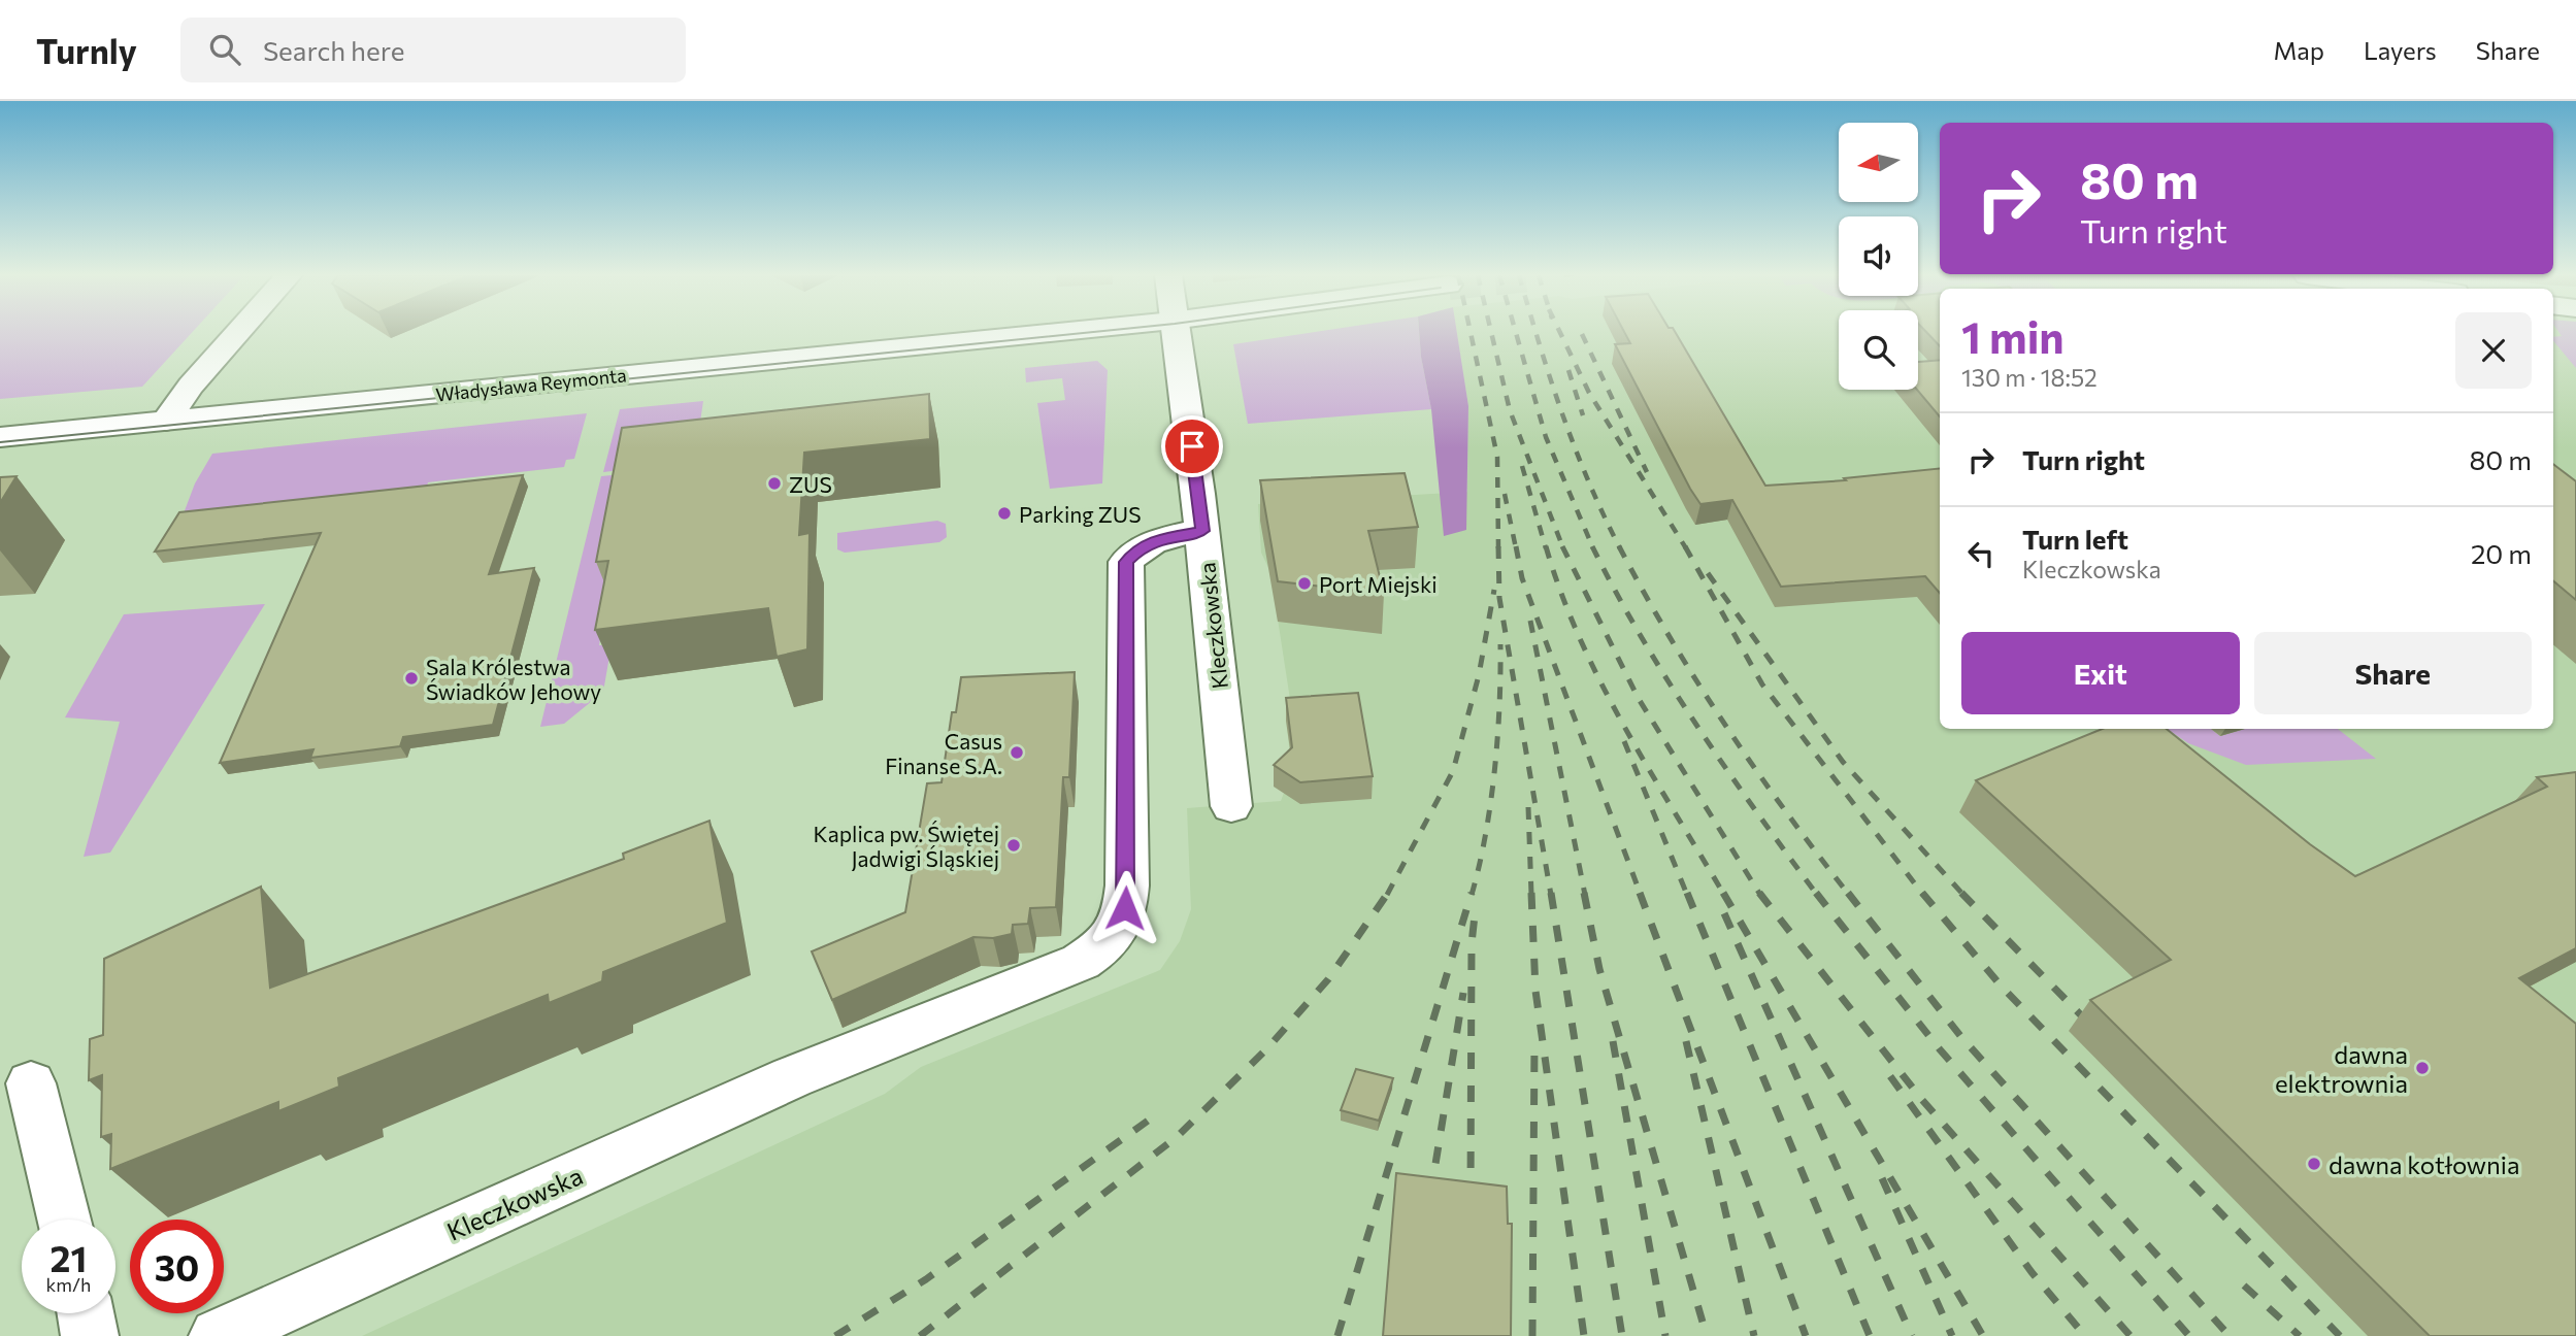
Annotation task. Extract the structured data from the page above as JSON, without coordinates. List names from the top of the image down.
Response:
{
  "streets": {
    "street": ["Władysława Reymonta", "Kleczkowska"]
  },
  "places": [
    "ZUS",
    "Parking ZUS",
    "Port Miejski",
    "Sala Królestwa Świadków Jehowy",
    "Casus Finanse S.A.",
    "Kaplica pw. Świętej Jadwigi Śląskiej",
    "dawna elektrownia",
    "dawna kotłownia"
  ],
  "north": "left",
  "page": {
    "header": "Turnly",
    "search": "Search here",
    "nav": ["Map", "Layers", "Share"],
    "turn": ["80 m", "Turn right"],
    "heading": ["1 min", "130 m · 18:52"],
    "list": [
      {
        "name": "Turn right",
        "value": "80 m"
      },
      {
        "name": "Turn left",
        "note": "Kleczkowska",
        "value": "20 m"
      }
    ],
    "buttons": ["Exit", "Share"],
    "speed": "21 km/h",
    "limit": "30"
  }
}
